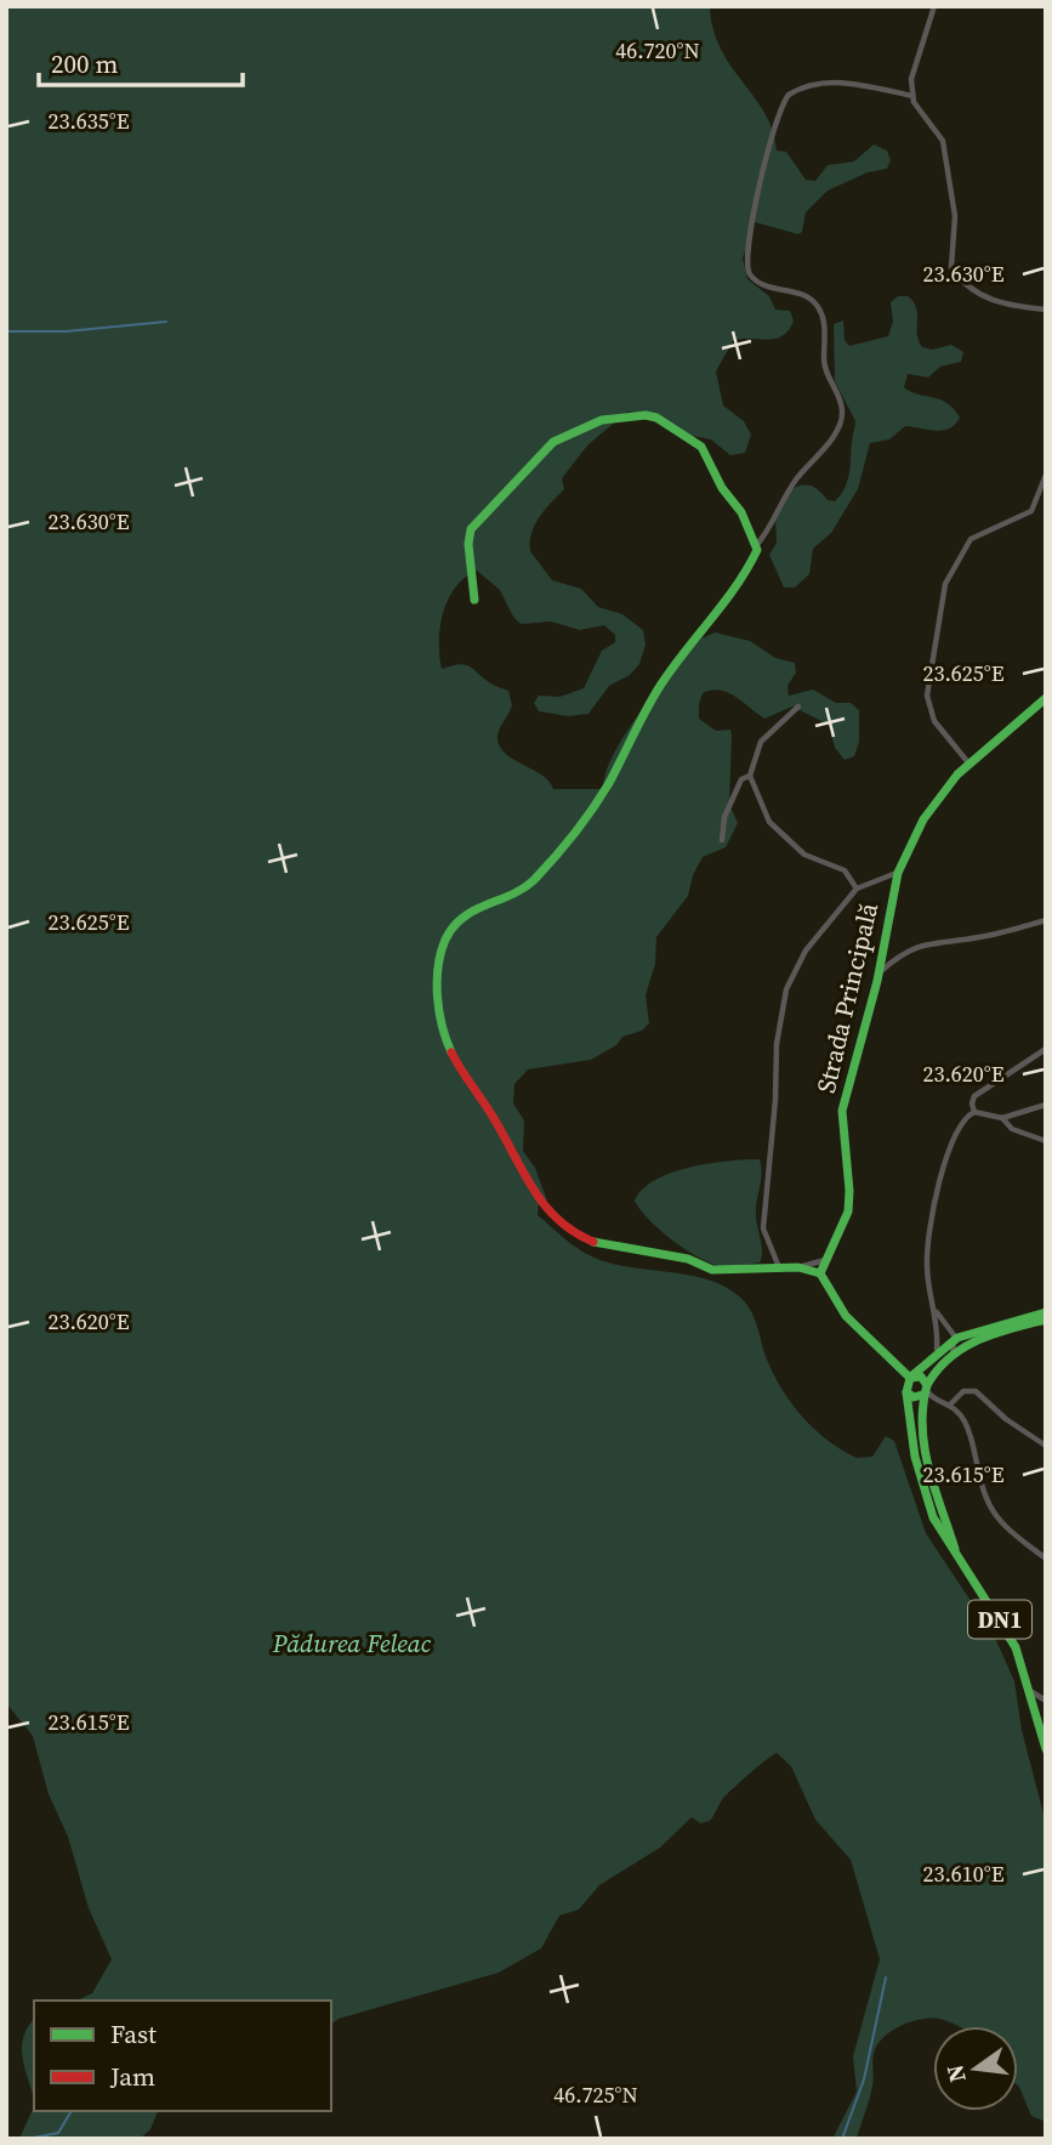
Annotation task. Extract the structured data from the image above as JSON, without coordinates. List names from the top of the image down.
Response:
{
  "streets": {
    "street": ["Strada Principală", "DN1"]
  },
  "parks": ["Pădurea Feleac"],
  "legend": ["Fast", "Jam"],
  "scale_bar": "200 m",
  "north": "left",
  "coordinates": [
    "46.720°N",
    "23.635°E",
    "23.630°E",
    "23.625°E",
    "23.620°E",
    "23.615°E",
    "23.610°E",
    "46.725°N"
  ]
}
